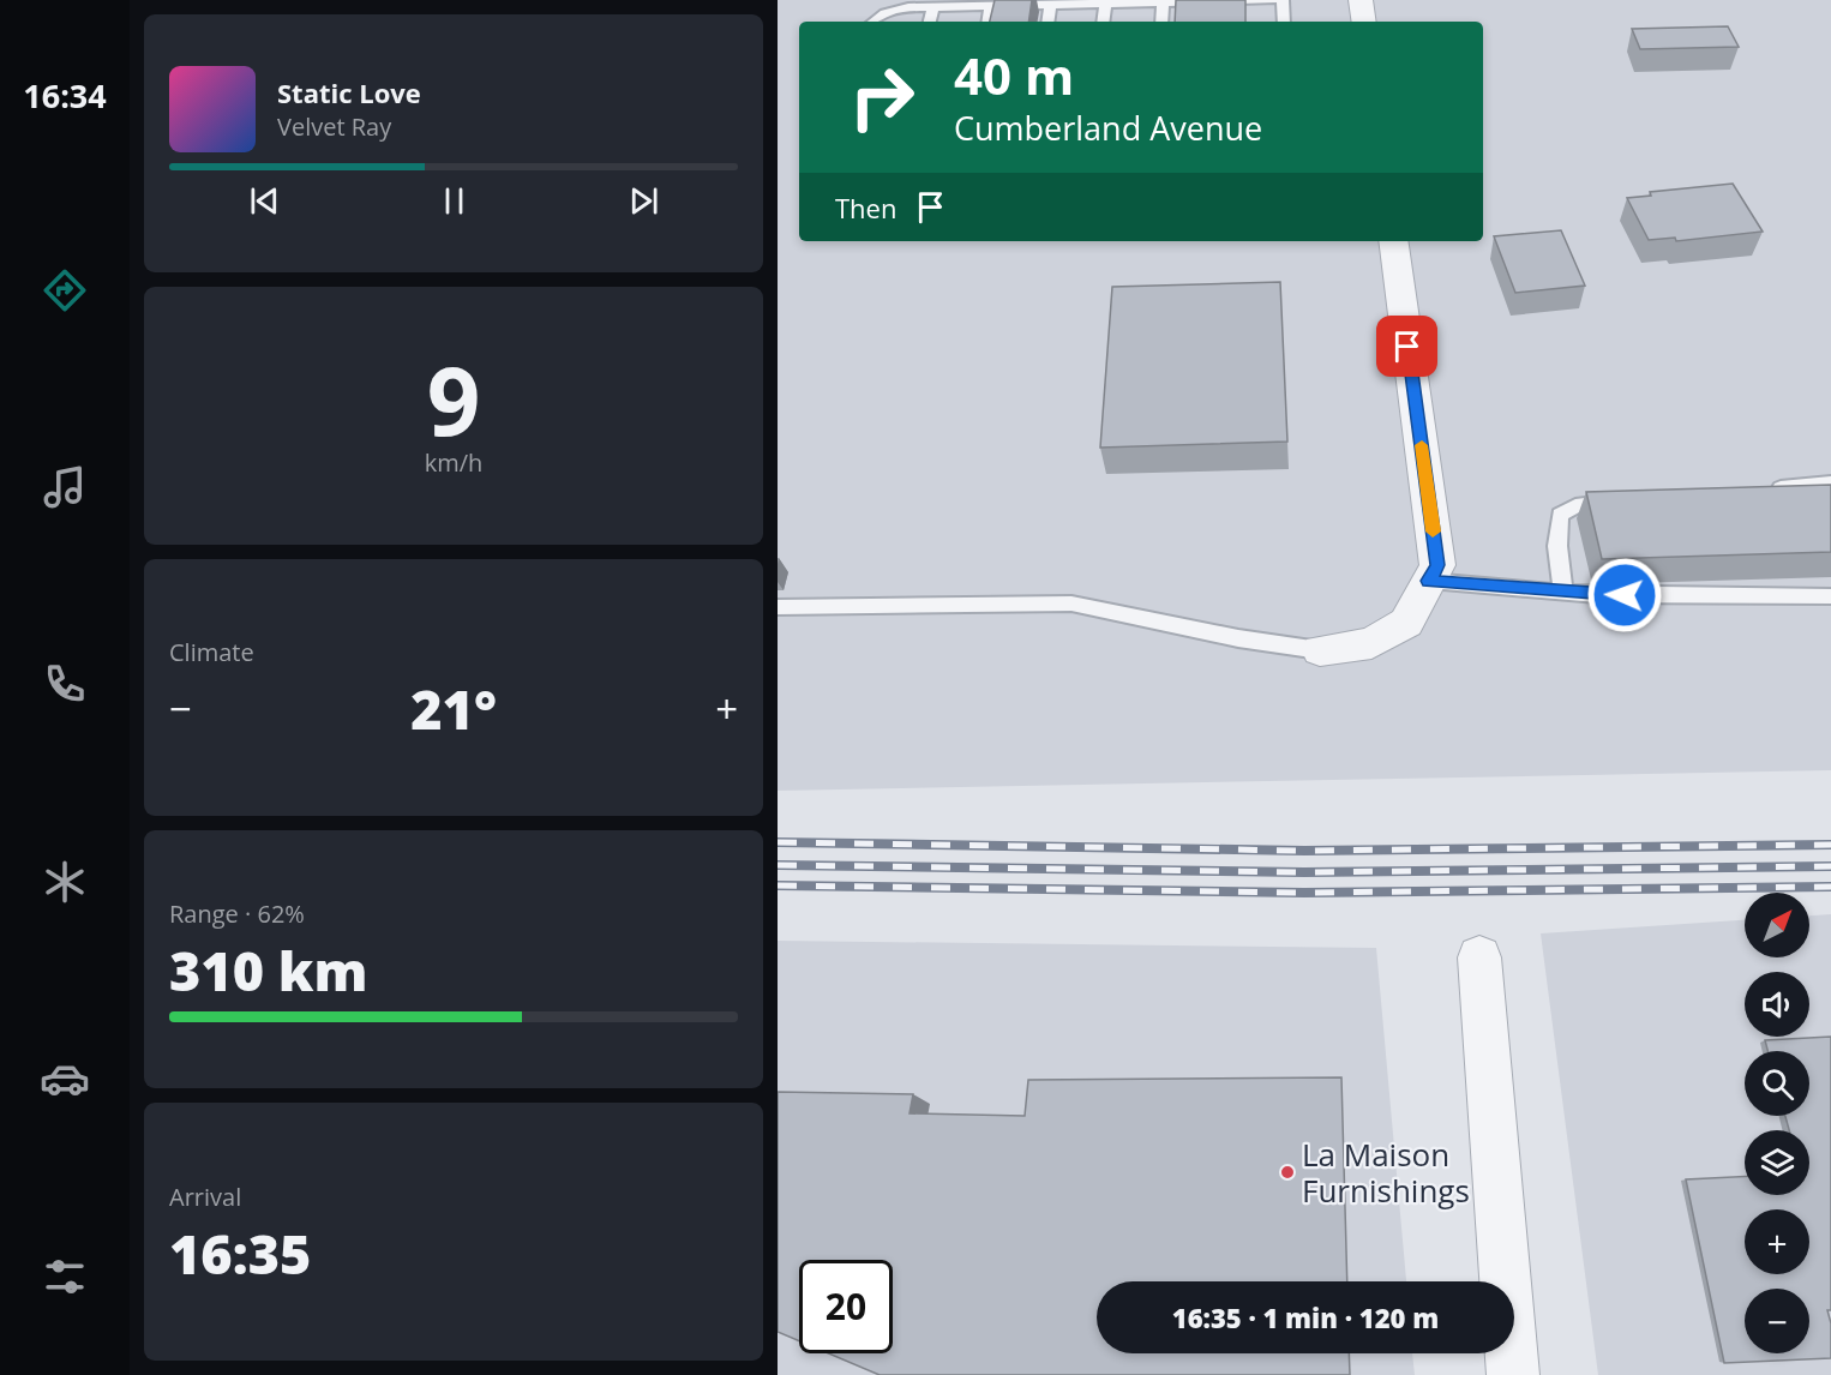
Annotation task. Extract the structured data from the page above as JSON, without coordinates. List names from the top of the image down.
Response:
{
  "places": ["La Maison Furnishings"],
  "north": "top right",
  "page": {
    "tabs": "16:34",
    "turn": ["40 m", "Cumberland Avenue"],
    "song": ["Static Love", "Velvet Ray"],
    "then": "Then",
    "tile": [
      ["9", "km/h"],
      "Climate",
      ["Range · 62%", "310 km"],
      ["Arrival", "16:35"]
    ],
    "heat": ["−", "21°", "+"],
    "map_buttons": ["+", "−"],
    "limit": "20",
    "trip": "16:35 · 1 min · 120 m"
  }
}
